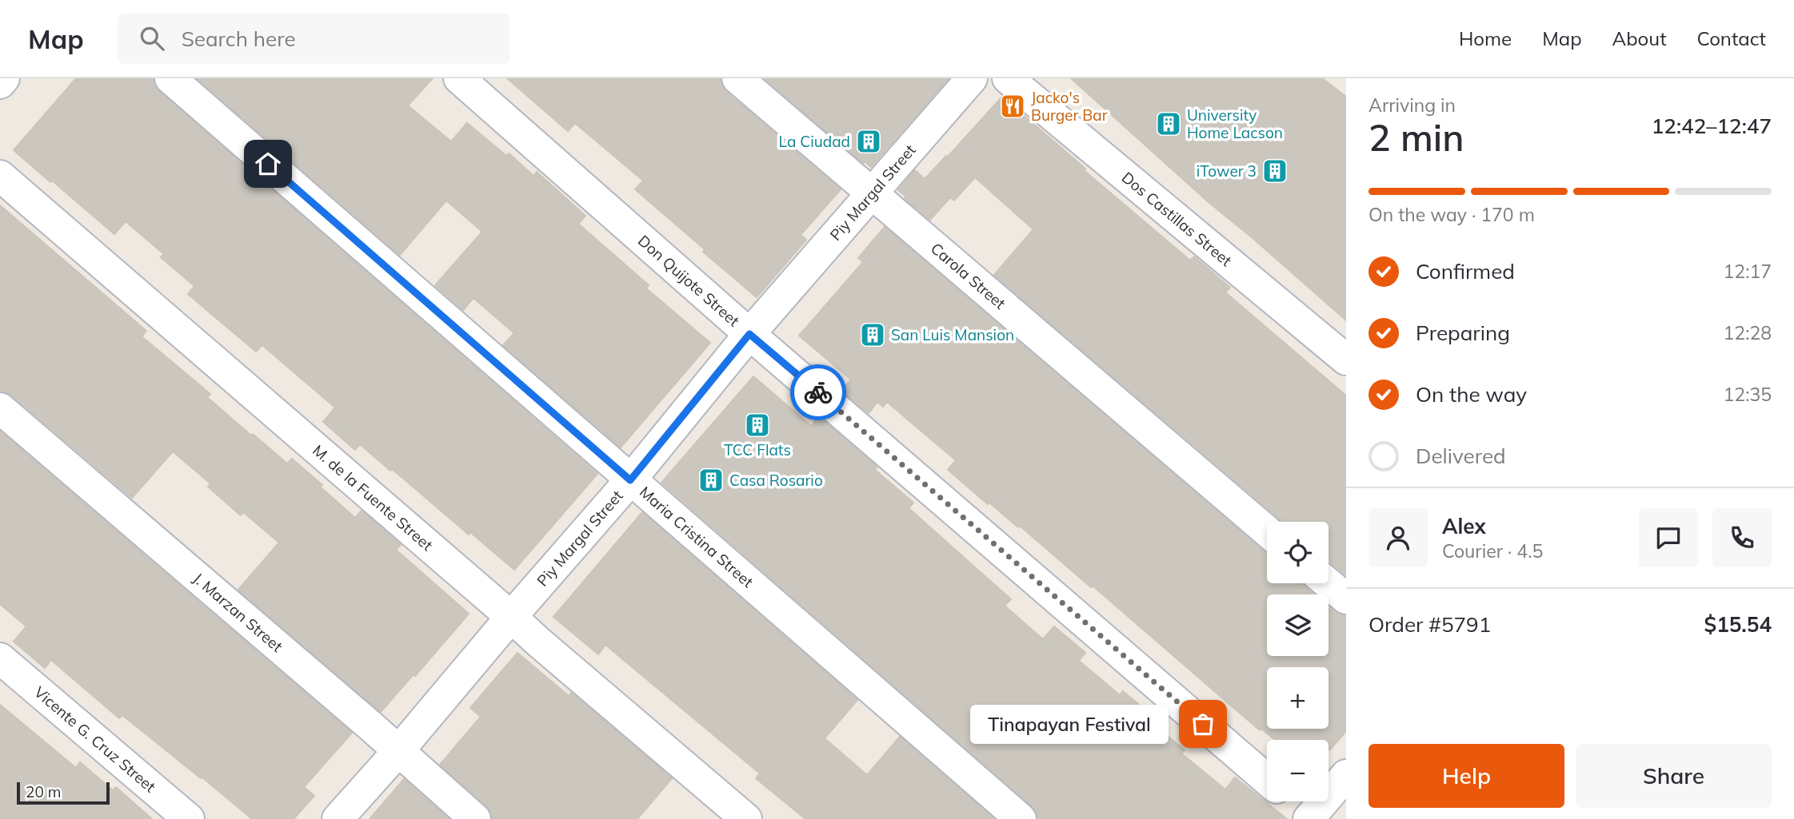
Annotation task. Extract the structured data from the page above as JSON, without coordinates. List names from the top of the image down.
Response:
{
  "streets": {
    "street": [
      "Piy Margal Street",
      "Dos Castillas Street",
      "Carola Street",
      "Don Quijote Street",
      "M. de la Fuente Street",
      "Maria Cristina Street",
      "J. Marzan Street",
      "Vicente G. Cruz Street"
    ]
  },
  "crossings": [
    ["Piy Margal Street", "Carola Street"],
    ["Piy Margal Street", "Don Quijote Street"],
    ["Piy Margal Street", "M. de la Fuente Street"],
    ["Piy Margal Street", "Maria Cristina Street"],
    ["Piy Margal Street", "J. Marzan Street"]
  ],
  "places": {
    "restaurant": ["Jacko's Burger Bar"],
    "building": [
      "University Home Lacson",
      "La Ciudad",
      "iTower 3",
      "San Luis Mansion",
      "TCC Flats",
      "Casa Rosario"
    ],
    "other": ["Tinapayan Festival"]
  },
  "scale_bar": "20 m",
  "page": {
    "header": "Map",
    "search": "Search here",
    "nav": [
      "Home",
      "Map",
      "About",
      "Contact"
    ],
    "heading": ["2 min", "Arriving in", "12:42–12:47"],
    "panel": [
      "Alex",
      "Courier · 4.5",
      "Order #5791",
      "$15.54"
    ],
    "bar": "On the way · 170 m",
    "list": [
      ["Confirmed", "12:17"],
      ["Preparing", "12:28"],
      ["On the way", "12:35"],
      "Delivered"
    ],
    "map_buttons": ["+", "−"],
    "bubble": "Tinapayan Festival",
    "buttons": ["Help", "Share"],
    "scale": "20 m"
  }
}
